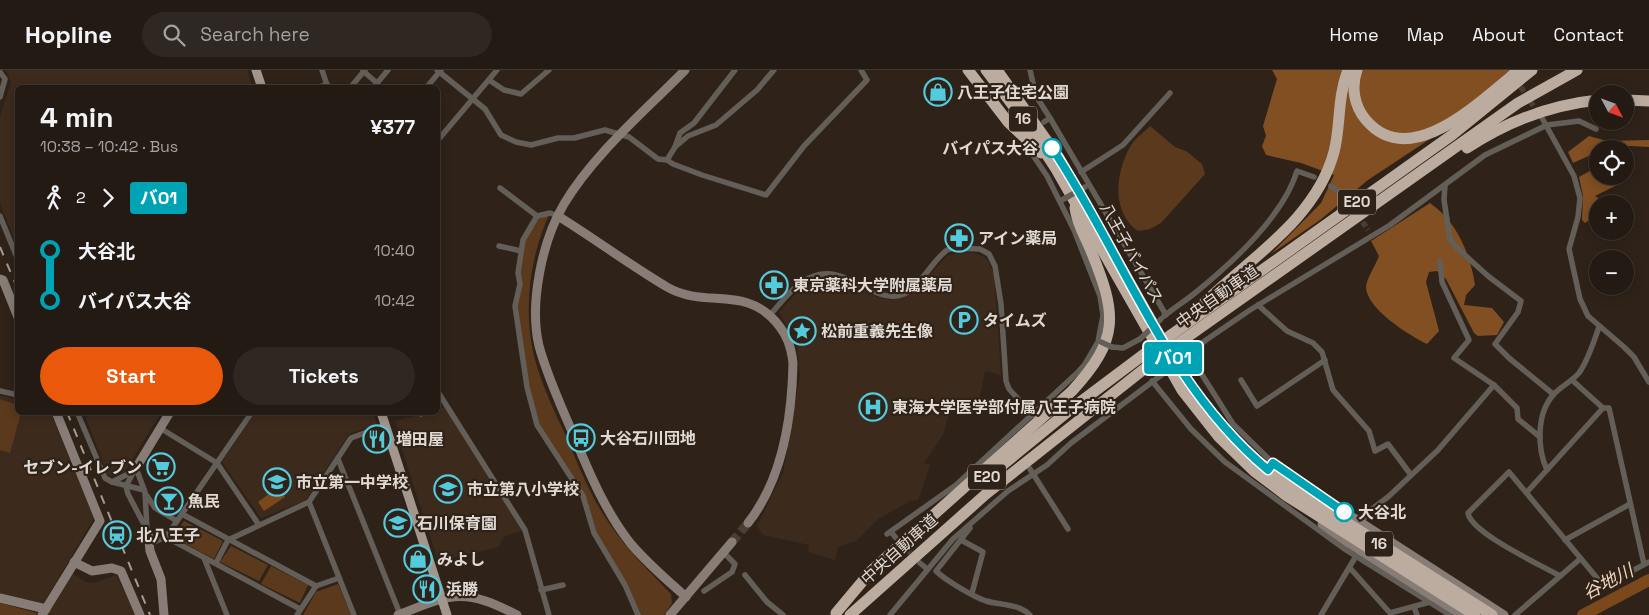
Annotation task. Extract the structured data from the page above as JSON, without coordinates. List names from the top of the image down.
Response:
{
  "streets": {
    "highway": [
      "16",
      "E20",
      "八王子バイパス",
      "中央自動車道"
    ]
  },
  "crossings": [
    ["16", "八王子バイパス"]
  ],
  "water": ["谷地川"],
  "places": {
    "shop": ["八王子住宅公園", "みよし"],
    "other": ["バイパス大谷", "大谷北"],
    "pharmacy": ["アイン薬局", "東京薬科大学附属薬局"],
    "parking": ["タイムズ"],
    "place": ["松前重義先生像"],
    "hospital": ["東海大学医学部付属八王子病院"],
    "bus stop": ["大谷石川団地"],
    "restaurant": ["増田屋", "浜勝"],
    "supermarket": ["セブン-イレブン"],
    "school or university": ["市立第一中学校", "市立第八小学校", "石川保育園"],
    "bar": ["魚民"],
    "station": ["北八王子"]
  },
  "lines": ["bus line バ01"],
  "north": "bottom right",
  "page": {
    "header": "Hopline",
    "search": "Search here",
    "nav": [
      "Home",
      "Map",
      "About",
      "Contact"
    ],
    "on_map": "バ01",
    "map_buttons": ["+", "−"],
    "heading": ["4 min", "10:38 – 10:42 · Bus", "¥377"],
    "legs": ["2", "バ01"],
    "list": [
      {
        "name": "大谷北",
        "value": "10:40"
      },
      {
        "name": "バイパス大谷",
        "value": "10:42"
      }
    ],
    "buttons": ["Start", "Tickets"]
  }
}
